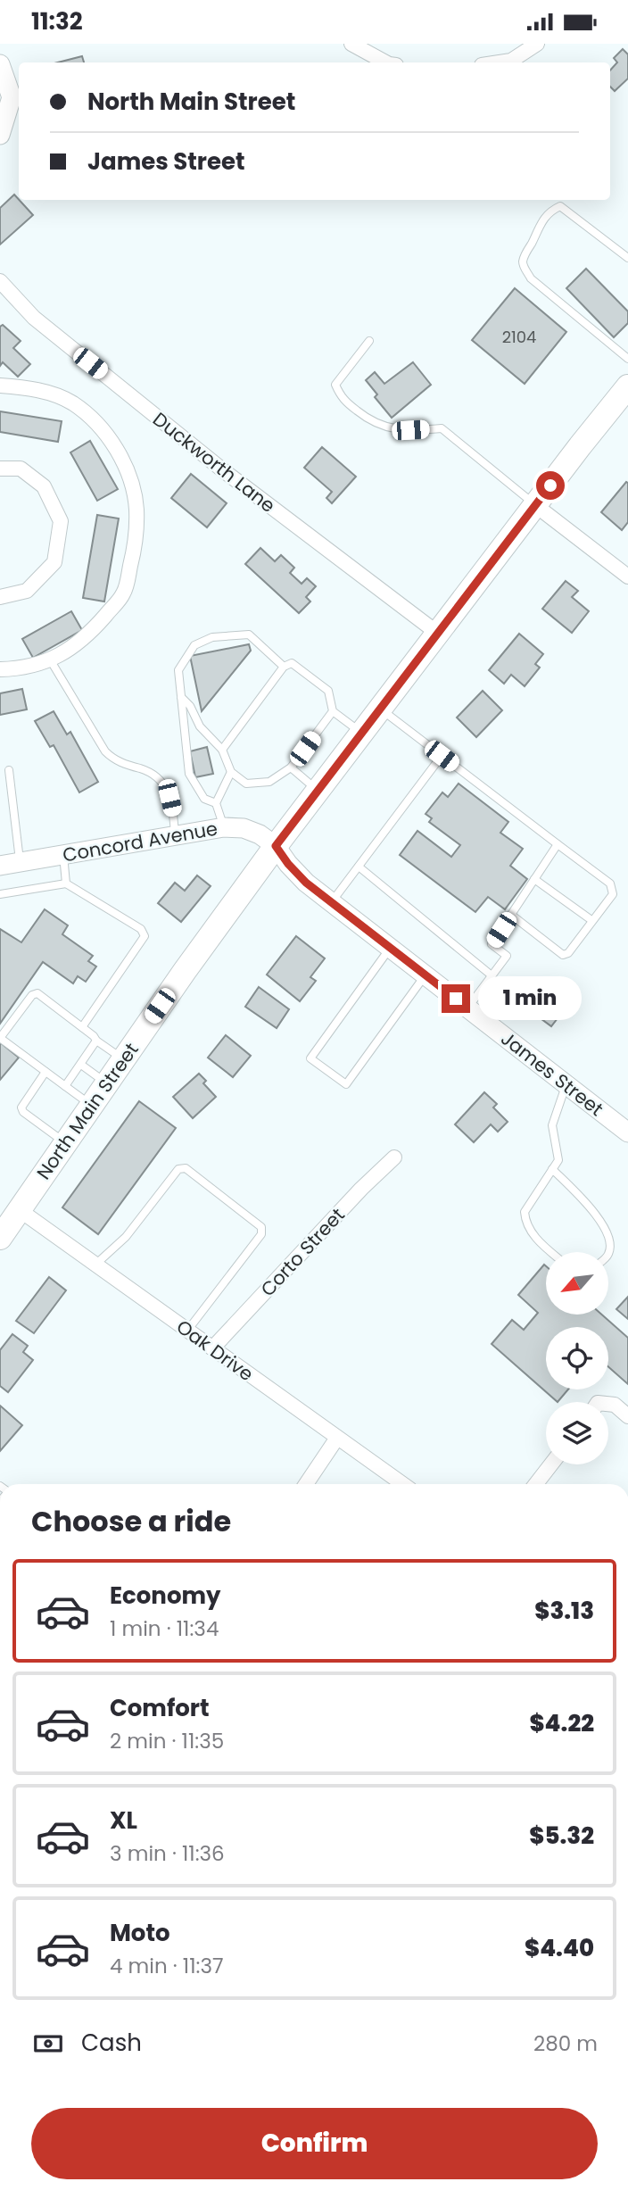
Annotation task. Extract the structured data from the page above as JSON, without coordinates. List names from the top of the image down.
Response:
{
  "streets": {
    "main road": ["North Main Street"],
    "street": [
      "Duckworth Lane",
      "Concord Avenue",
      "James Street",
      "Corto Street",
      "Oak Drive"
    ]
  },
  "crossings": [
    ["Duckworth Lane", "North Main Street"],
    ["Concord Avenue", "James Street"],
    ["Concord Avenue", "North Main Street"],
    ["James Street", "North Main Street"],
    ["North Main Street", "Oak Drive"],
    ["Corto Street", "Oak Drive"]
  ],
  "house_numbers": ["2104"],
  "north": "bottom left",
  "page": {
    "status": "11:32",
    "banner": ["North Main Street", "James Street"],
    "bubble": "1 min",
    "heading": "Choose a ride",
    "list": [
      {
        "name": "Economy",
        "note": "1 min · 11:34",
        "value": "$3.13"
      },
      {
        "name": "Comfort",
        "note": "2 min · 11:35",
        "value": "$4.22"
      },
      {
        "name": "XL",
        "note": "3 min · 11:36",
        "value": "$5.32"
      },
      {
        "name": "Moto",
        "note": "4 min · 11:37",
        "value": "$4.40"
      }
    ],
    "pay": ["Cash", "280 m"],
    "buttons": "Confirm"
  }
}
